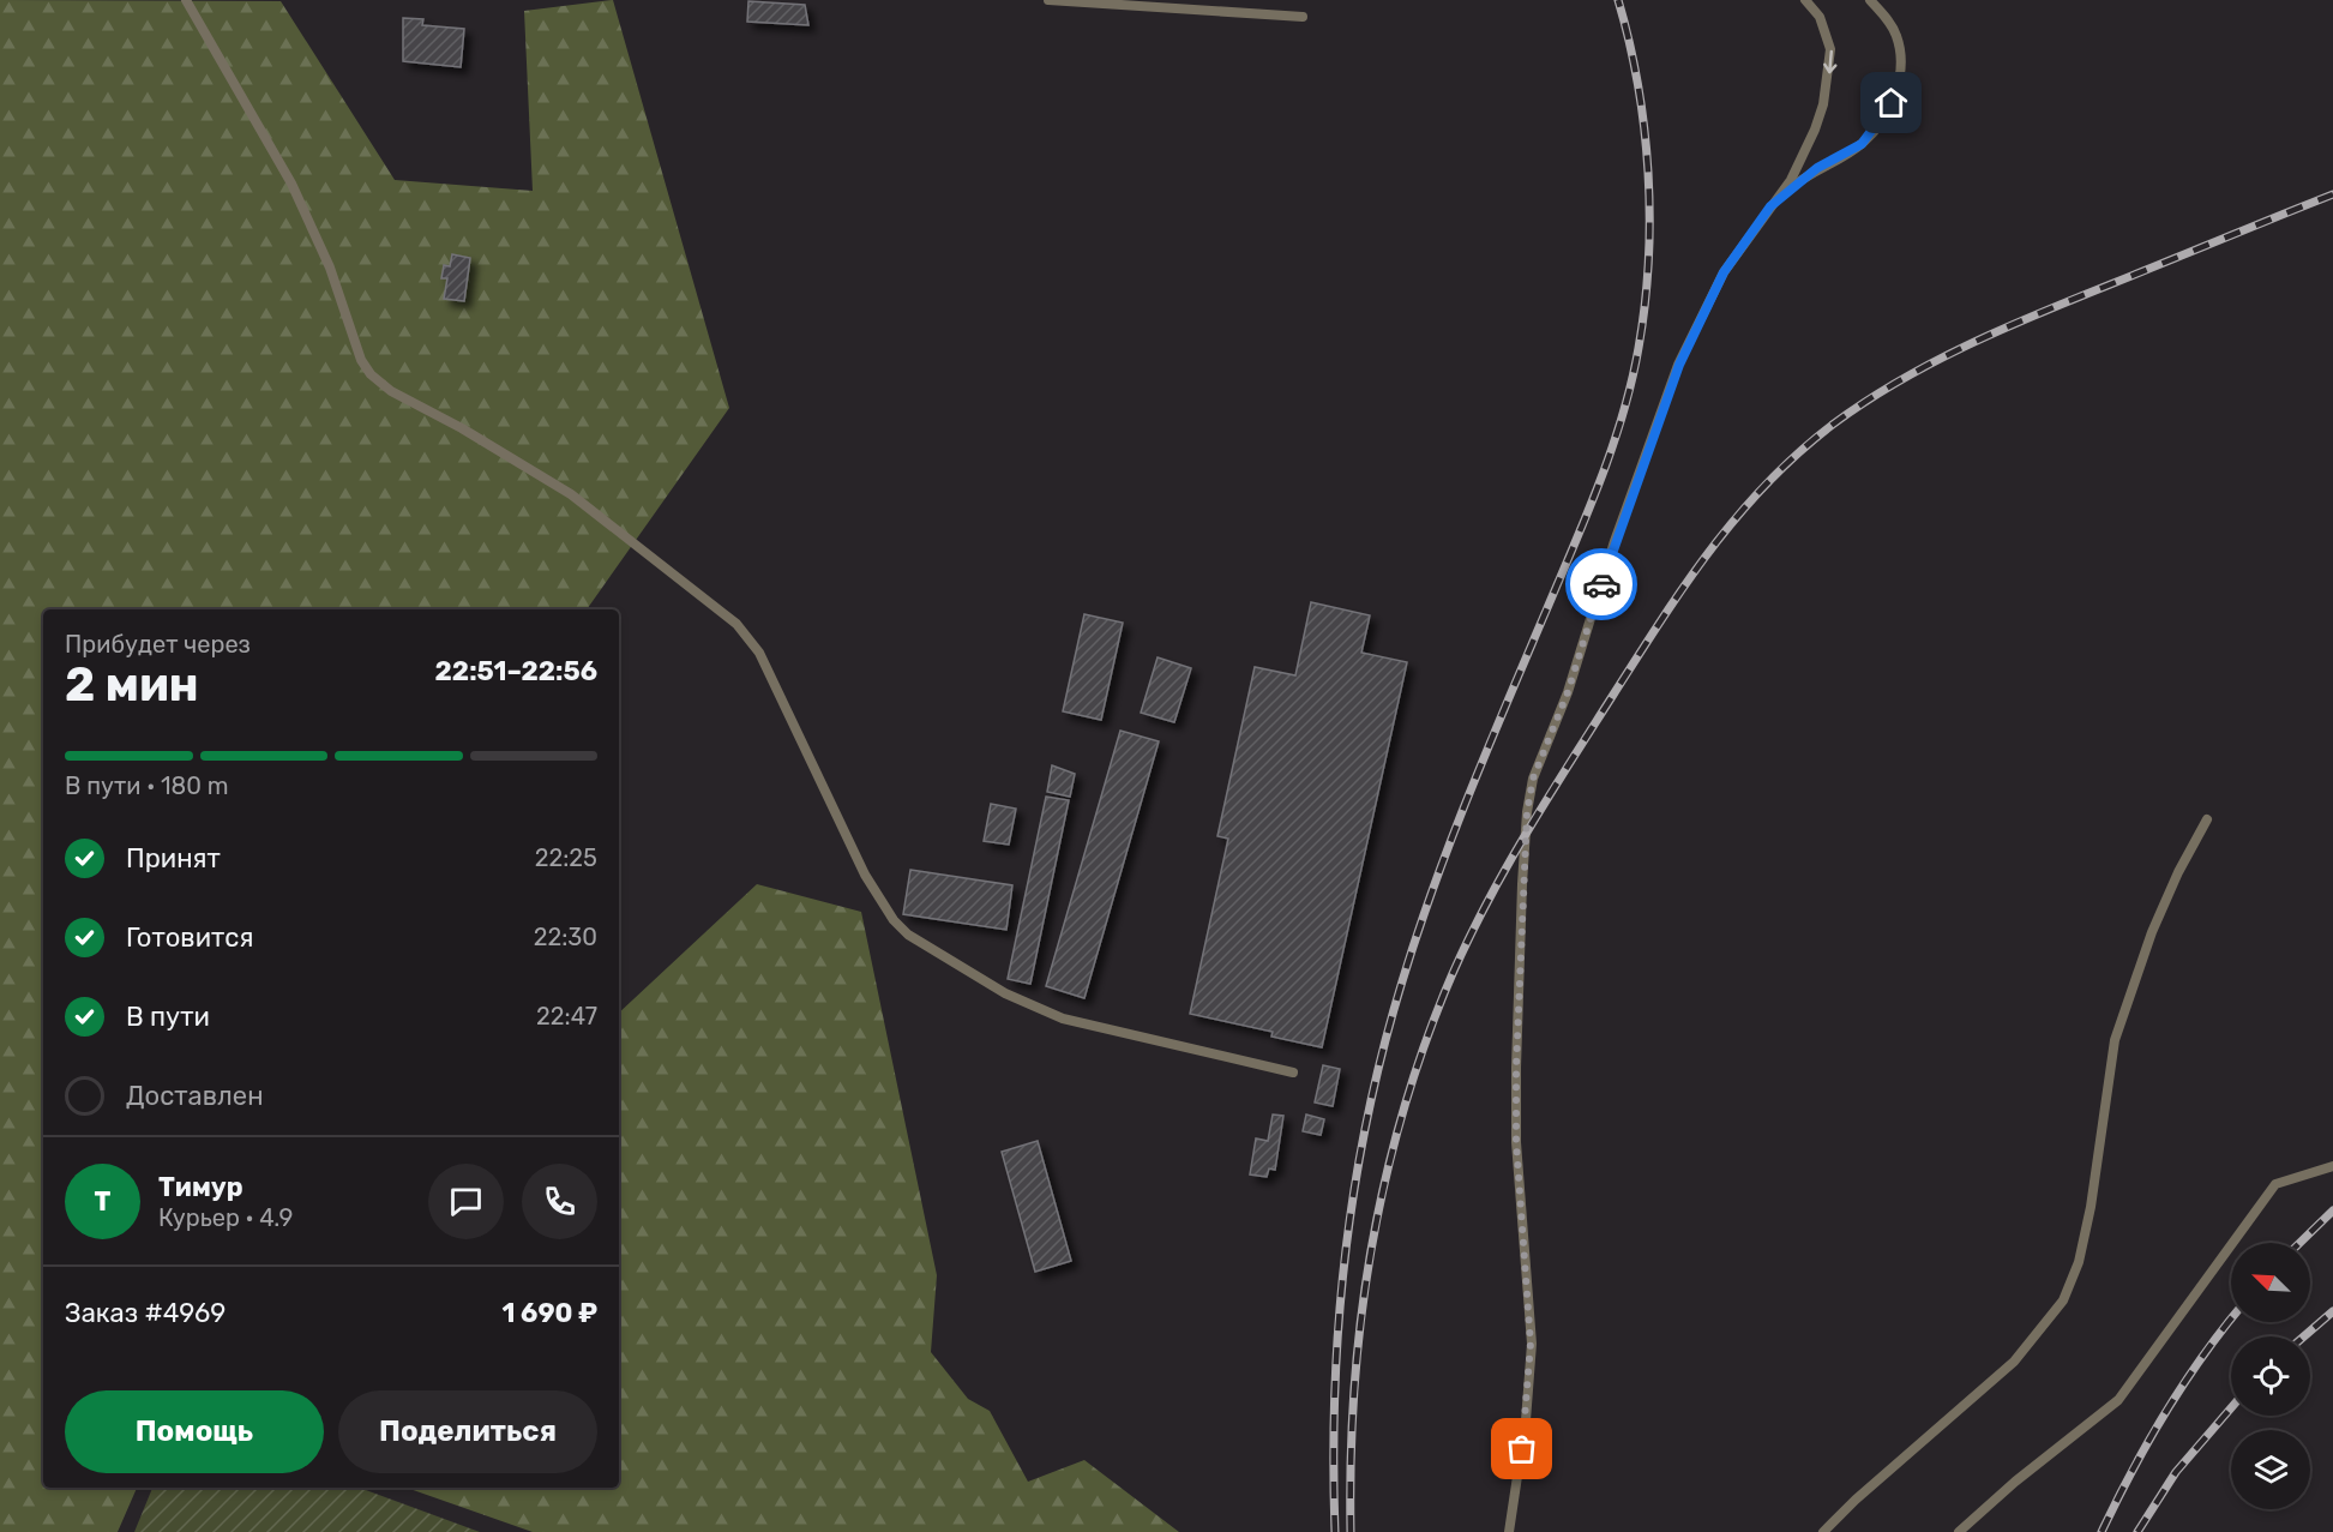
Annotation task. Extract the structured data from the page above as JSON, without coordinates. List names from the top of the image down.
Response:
{
  "north": "top left",
  "page": {
    "heading": ["2 мин", "Прибудет через", "22:51–22:56"],
    "panel": [
      "Тимур",
      "Курьер · 4.9",
      "Заказ #4969",
      "1 690 ₽"
    ],
    "bar": "В пути · 180 m",
    "list": [
      ["Принят", "22:25"],
      ["Готовится", "22:30"],
      ["В пути", "22:47"],
      "Доставлен"
    ],
    "round": "Т",
    "buttons": ["Помощь", "Поделиться"]
  }
}
